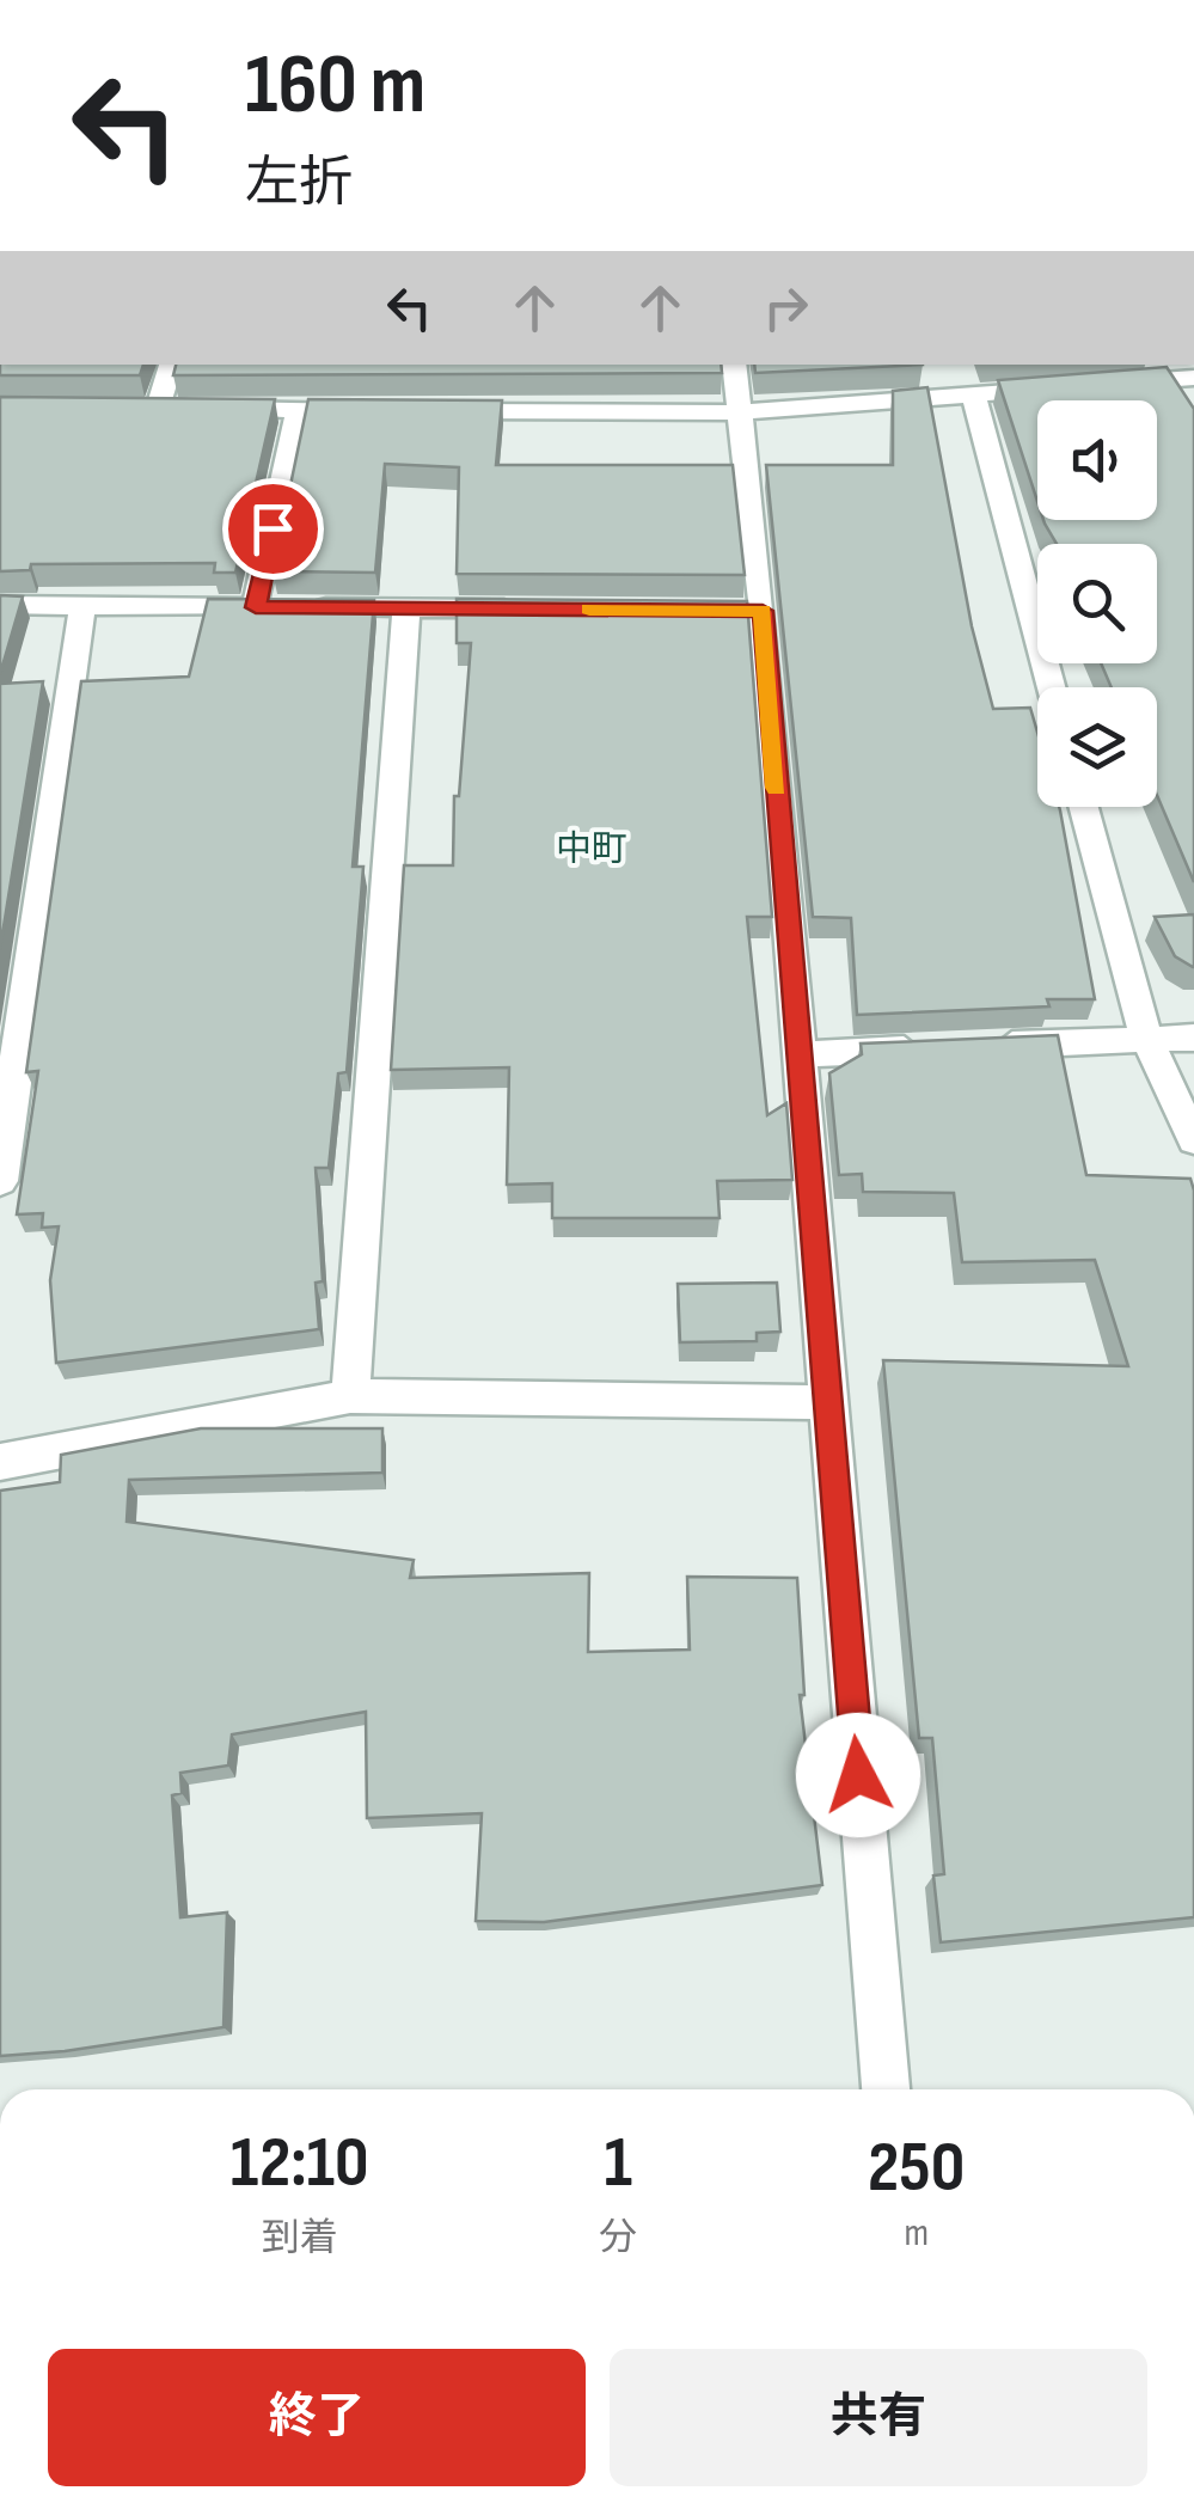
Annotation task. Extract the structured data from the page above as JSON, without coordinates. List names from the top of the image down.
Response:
{
  "districts": ["中町"],
  "page": {
    "turn": ["160 m", "左折"],
    "eta": [
      "12:10",
      "到着",
      "1",
      "分",
      "250",
      "m"
    ],
    "buttons": ["終了", "共有"]
  }
}
